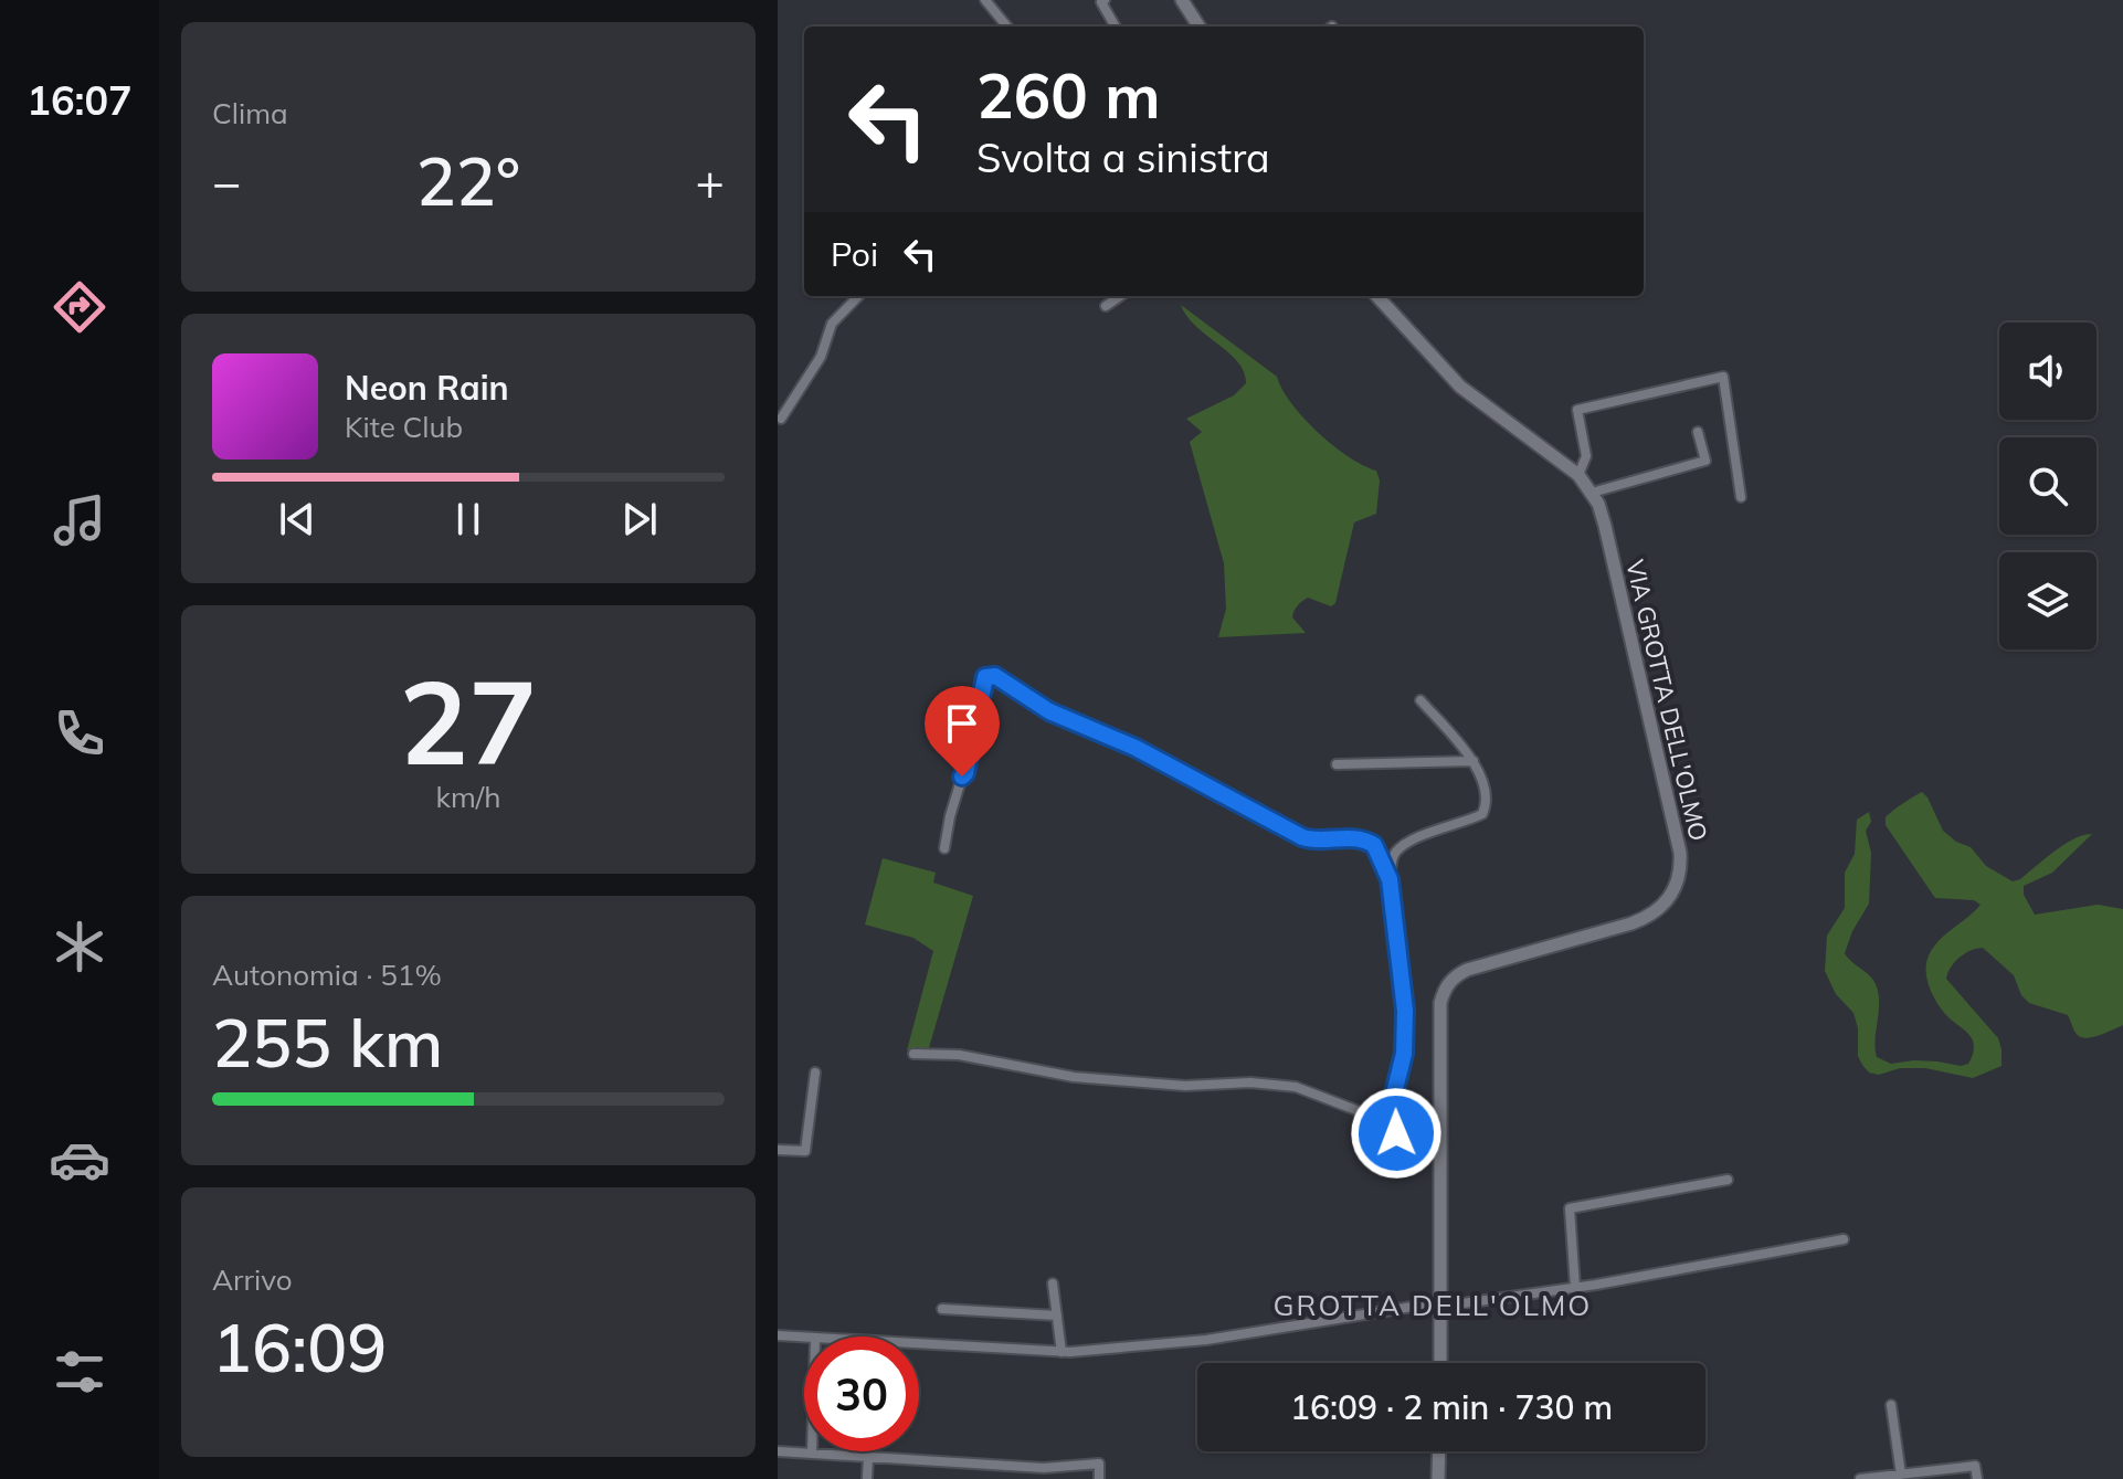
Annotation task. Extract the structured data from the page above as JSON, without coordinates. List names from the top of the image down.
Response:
{
  "streets": {
    "street": ["VIA GROTTA DELL'OLMO"]
  },
  "districts": ["GROTTA DELL'OLMO"],
  "page": {
    "tabs": "16:07",
    "tile": [
      "Clima",
      ["27", "km/h"],
      ["Autonomia · 51%", "255 km"],
      ["Arrivo", "16:09"]
    ],
    "turn": ["260 m", "Svolta a sinistra"],
    "heat": ["−", "22°", "+"],
    "then": "Poi",
    "song": ["Neon Rain", "Kite Club"],
    "limit": "30",
    "trip": "16:09 · 2 min · 730 m"
  }
}
